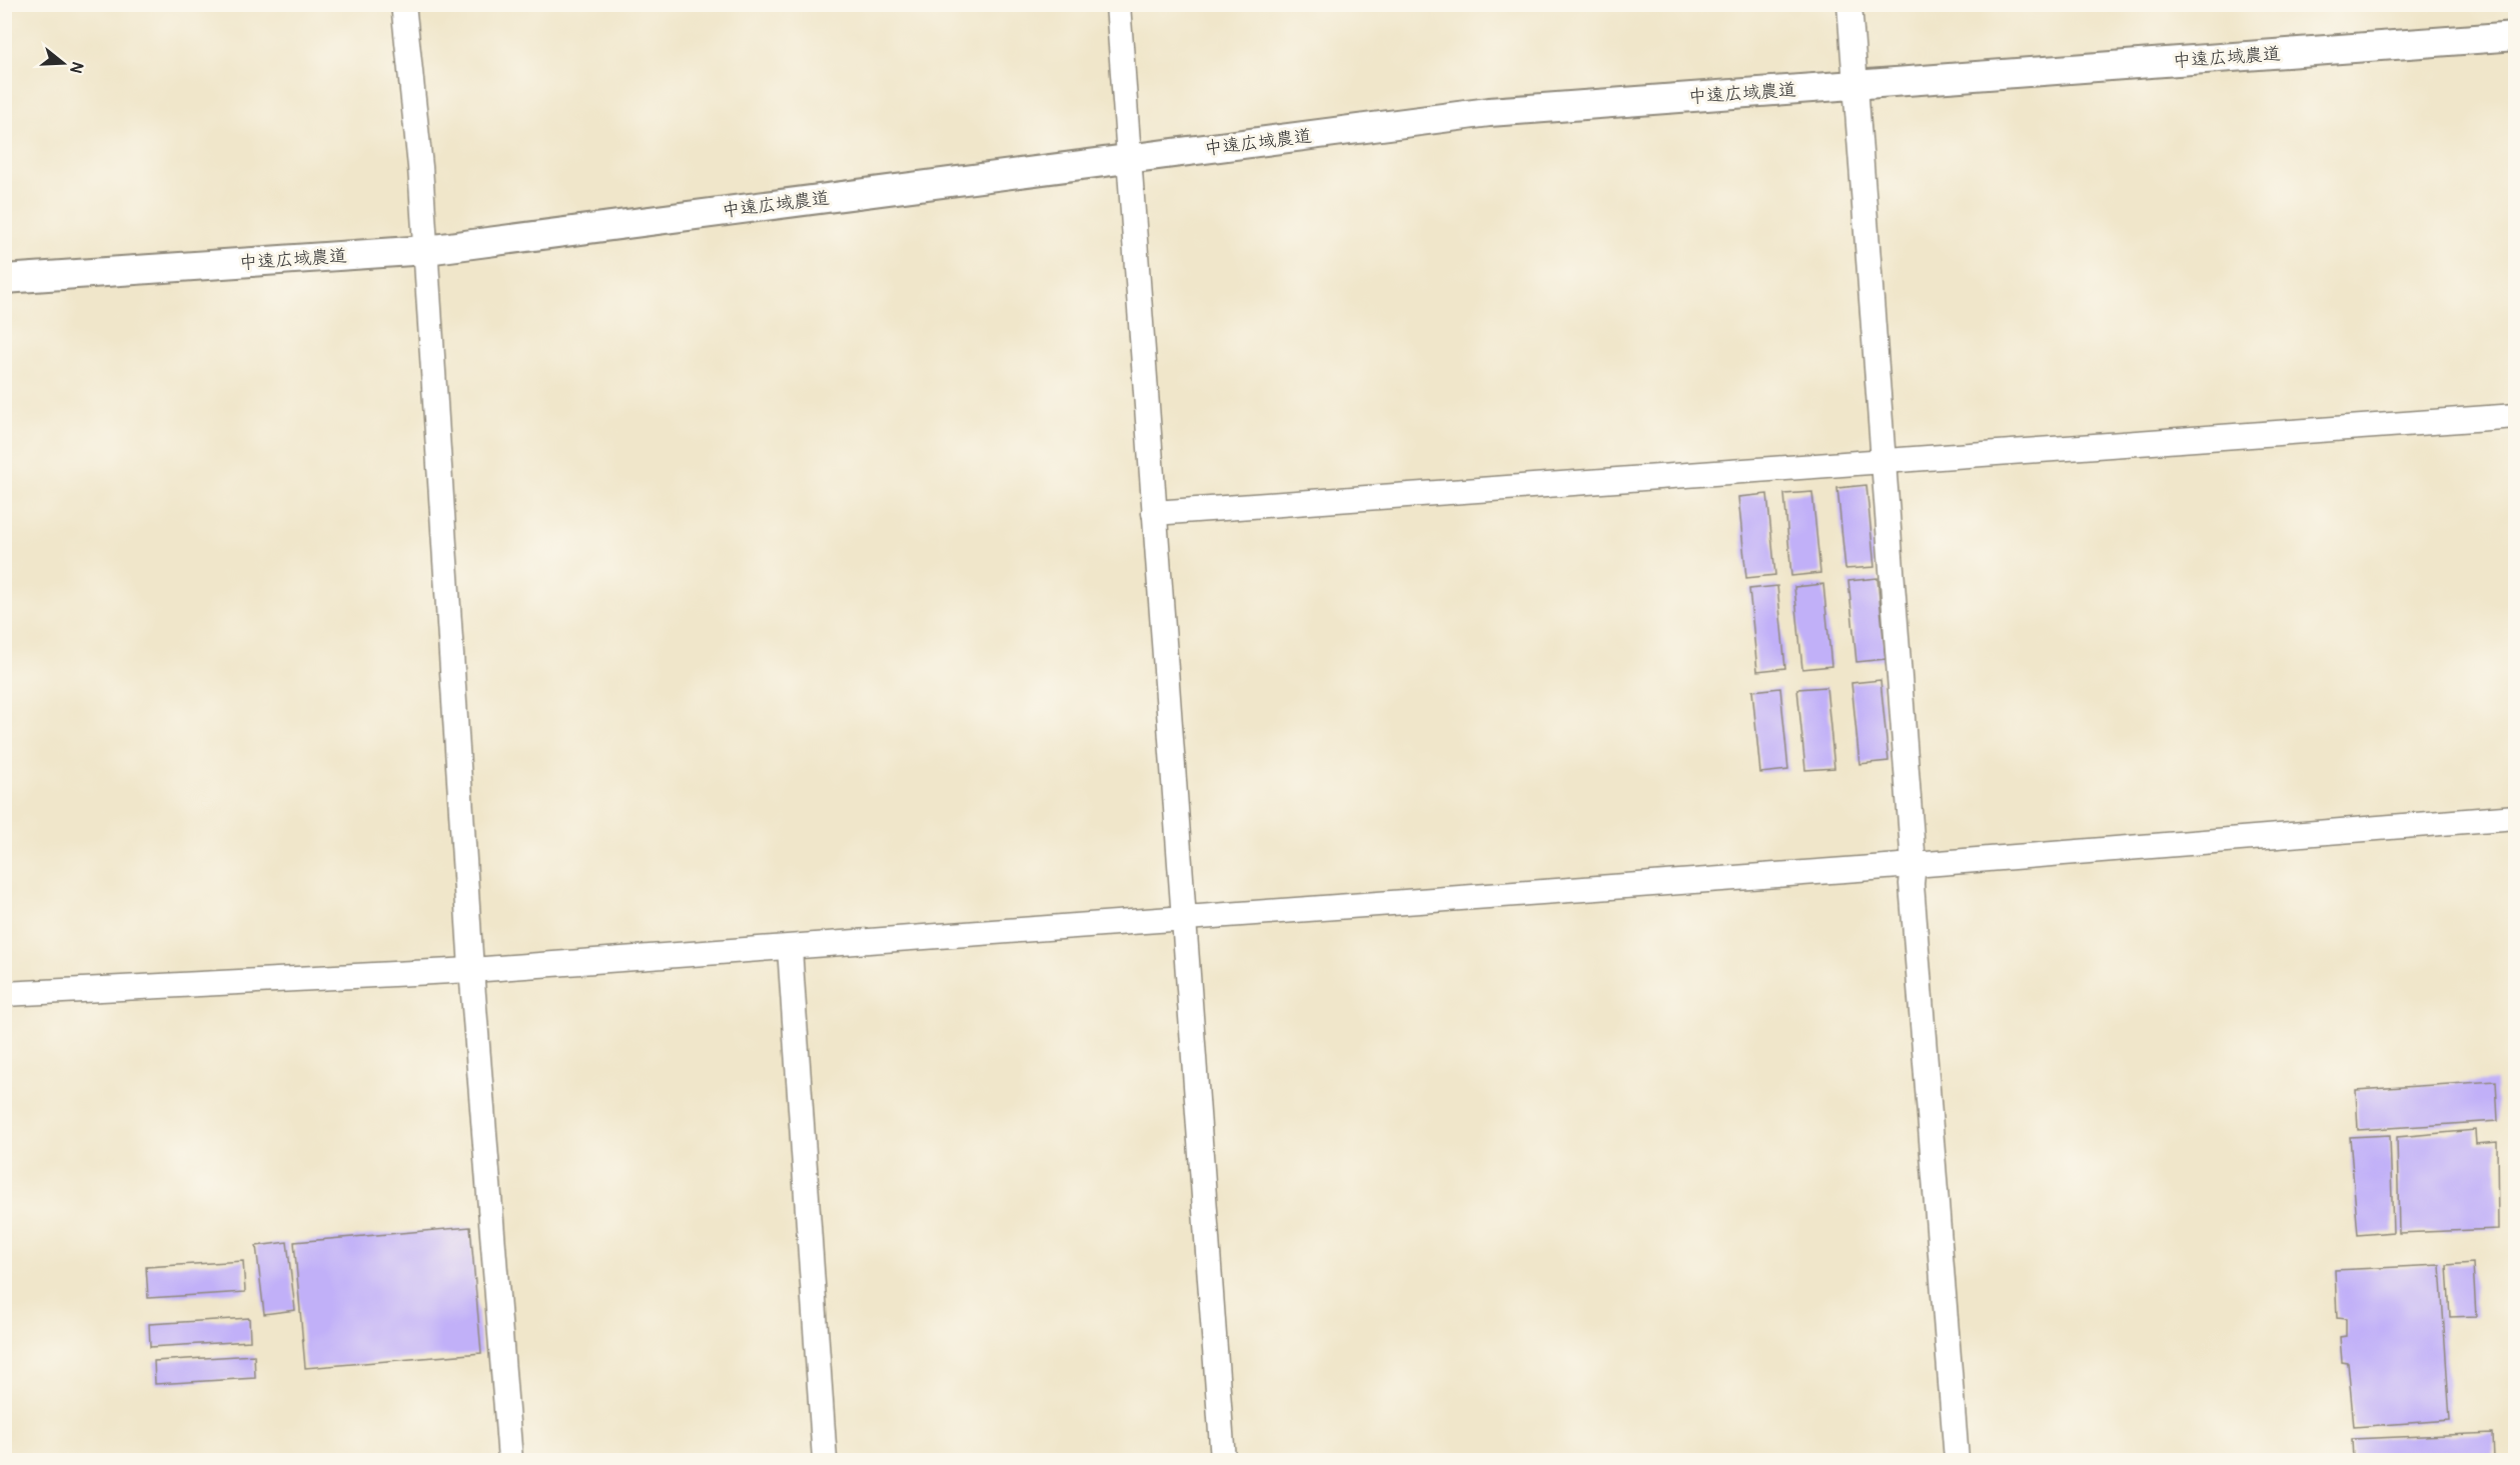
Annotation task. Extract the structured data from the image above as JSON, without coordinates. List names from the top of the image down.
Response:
{
  "streets": {
    "street": ["中遠広域農道"]
  },
  "north": "right"
}
